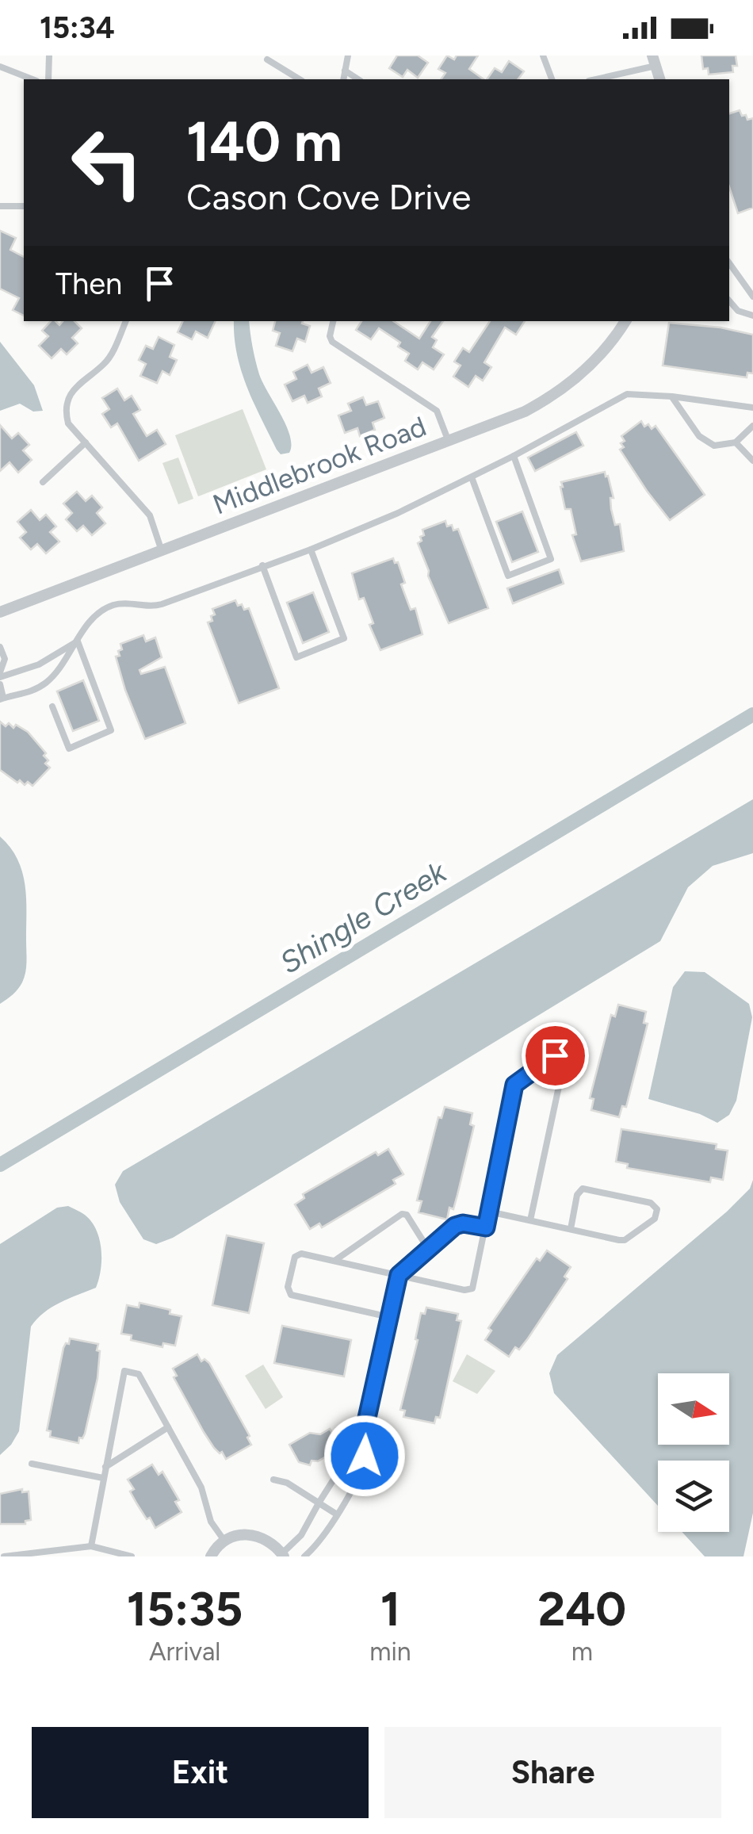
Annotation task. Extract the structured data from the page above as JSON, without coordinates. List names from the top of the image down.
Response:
{
  "streets": {
    "street": ["Middlebrook Road"]
  },
  "water": ["Shingle Creek"],
  "north": "right",
  "page": {
    "status": "15:34",
    "turn": ["140 m", "Cason Cove Drive"],
    "then": "Then",
    "eta": [
      "15:35",
      "Arrival",
      "1",
      "min",
      "240",
      "m"
    ],
    "buttons": ["Exit", "Share"]
  }
}
